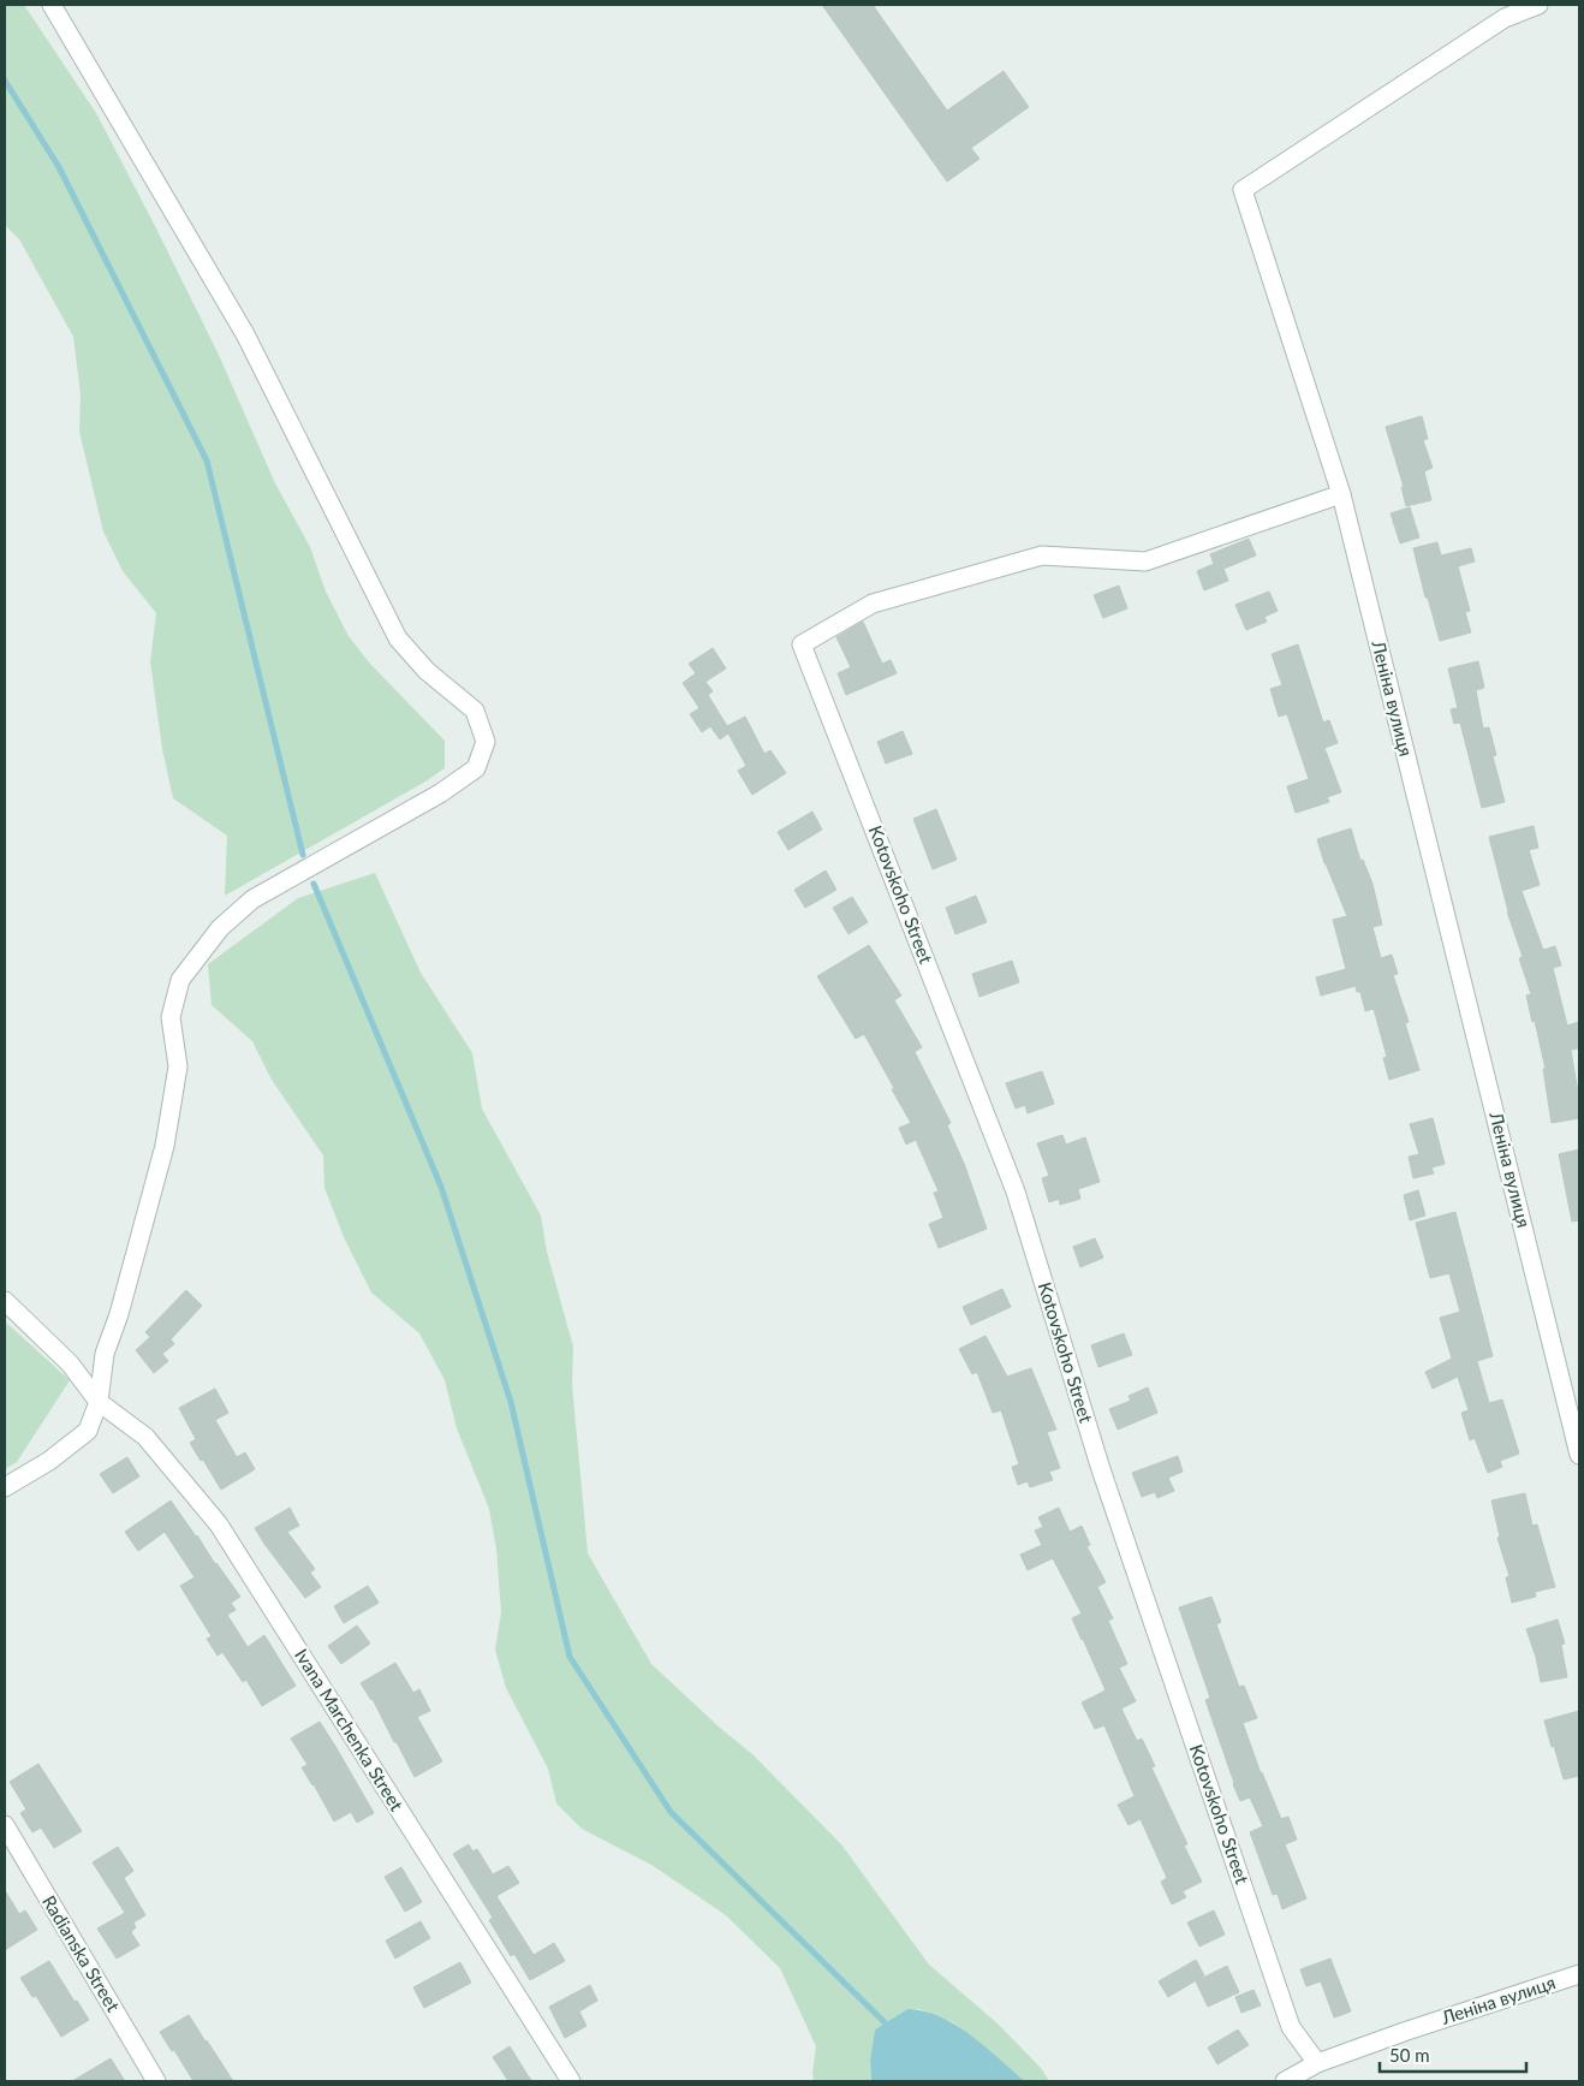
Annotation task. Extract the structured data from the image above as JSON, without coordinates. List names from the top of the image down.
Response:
{
  "streets": {
    "street": [
      "Леніна вулиця",
      "Kotovskoho Street",
      "Ivana Marchenka Street",
      "Radianska Street"
    ]
  },
  "crossings": [
    ["Леніна вулиця", "Kotovskoho Street"]
  ],
  "scale_bar": "50 m"
}
